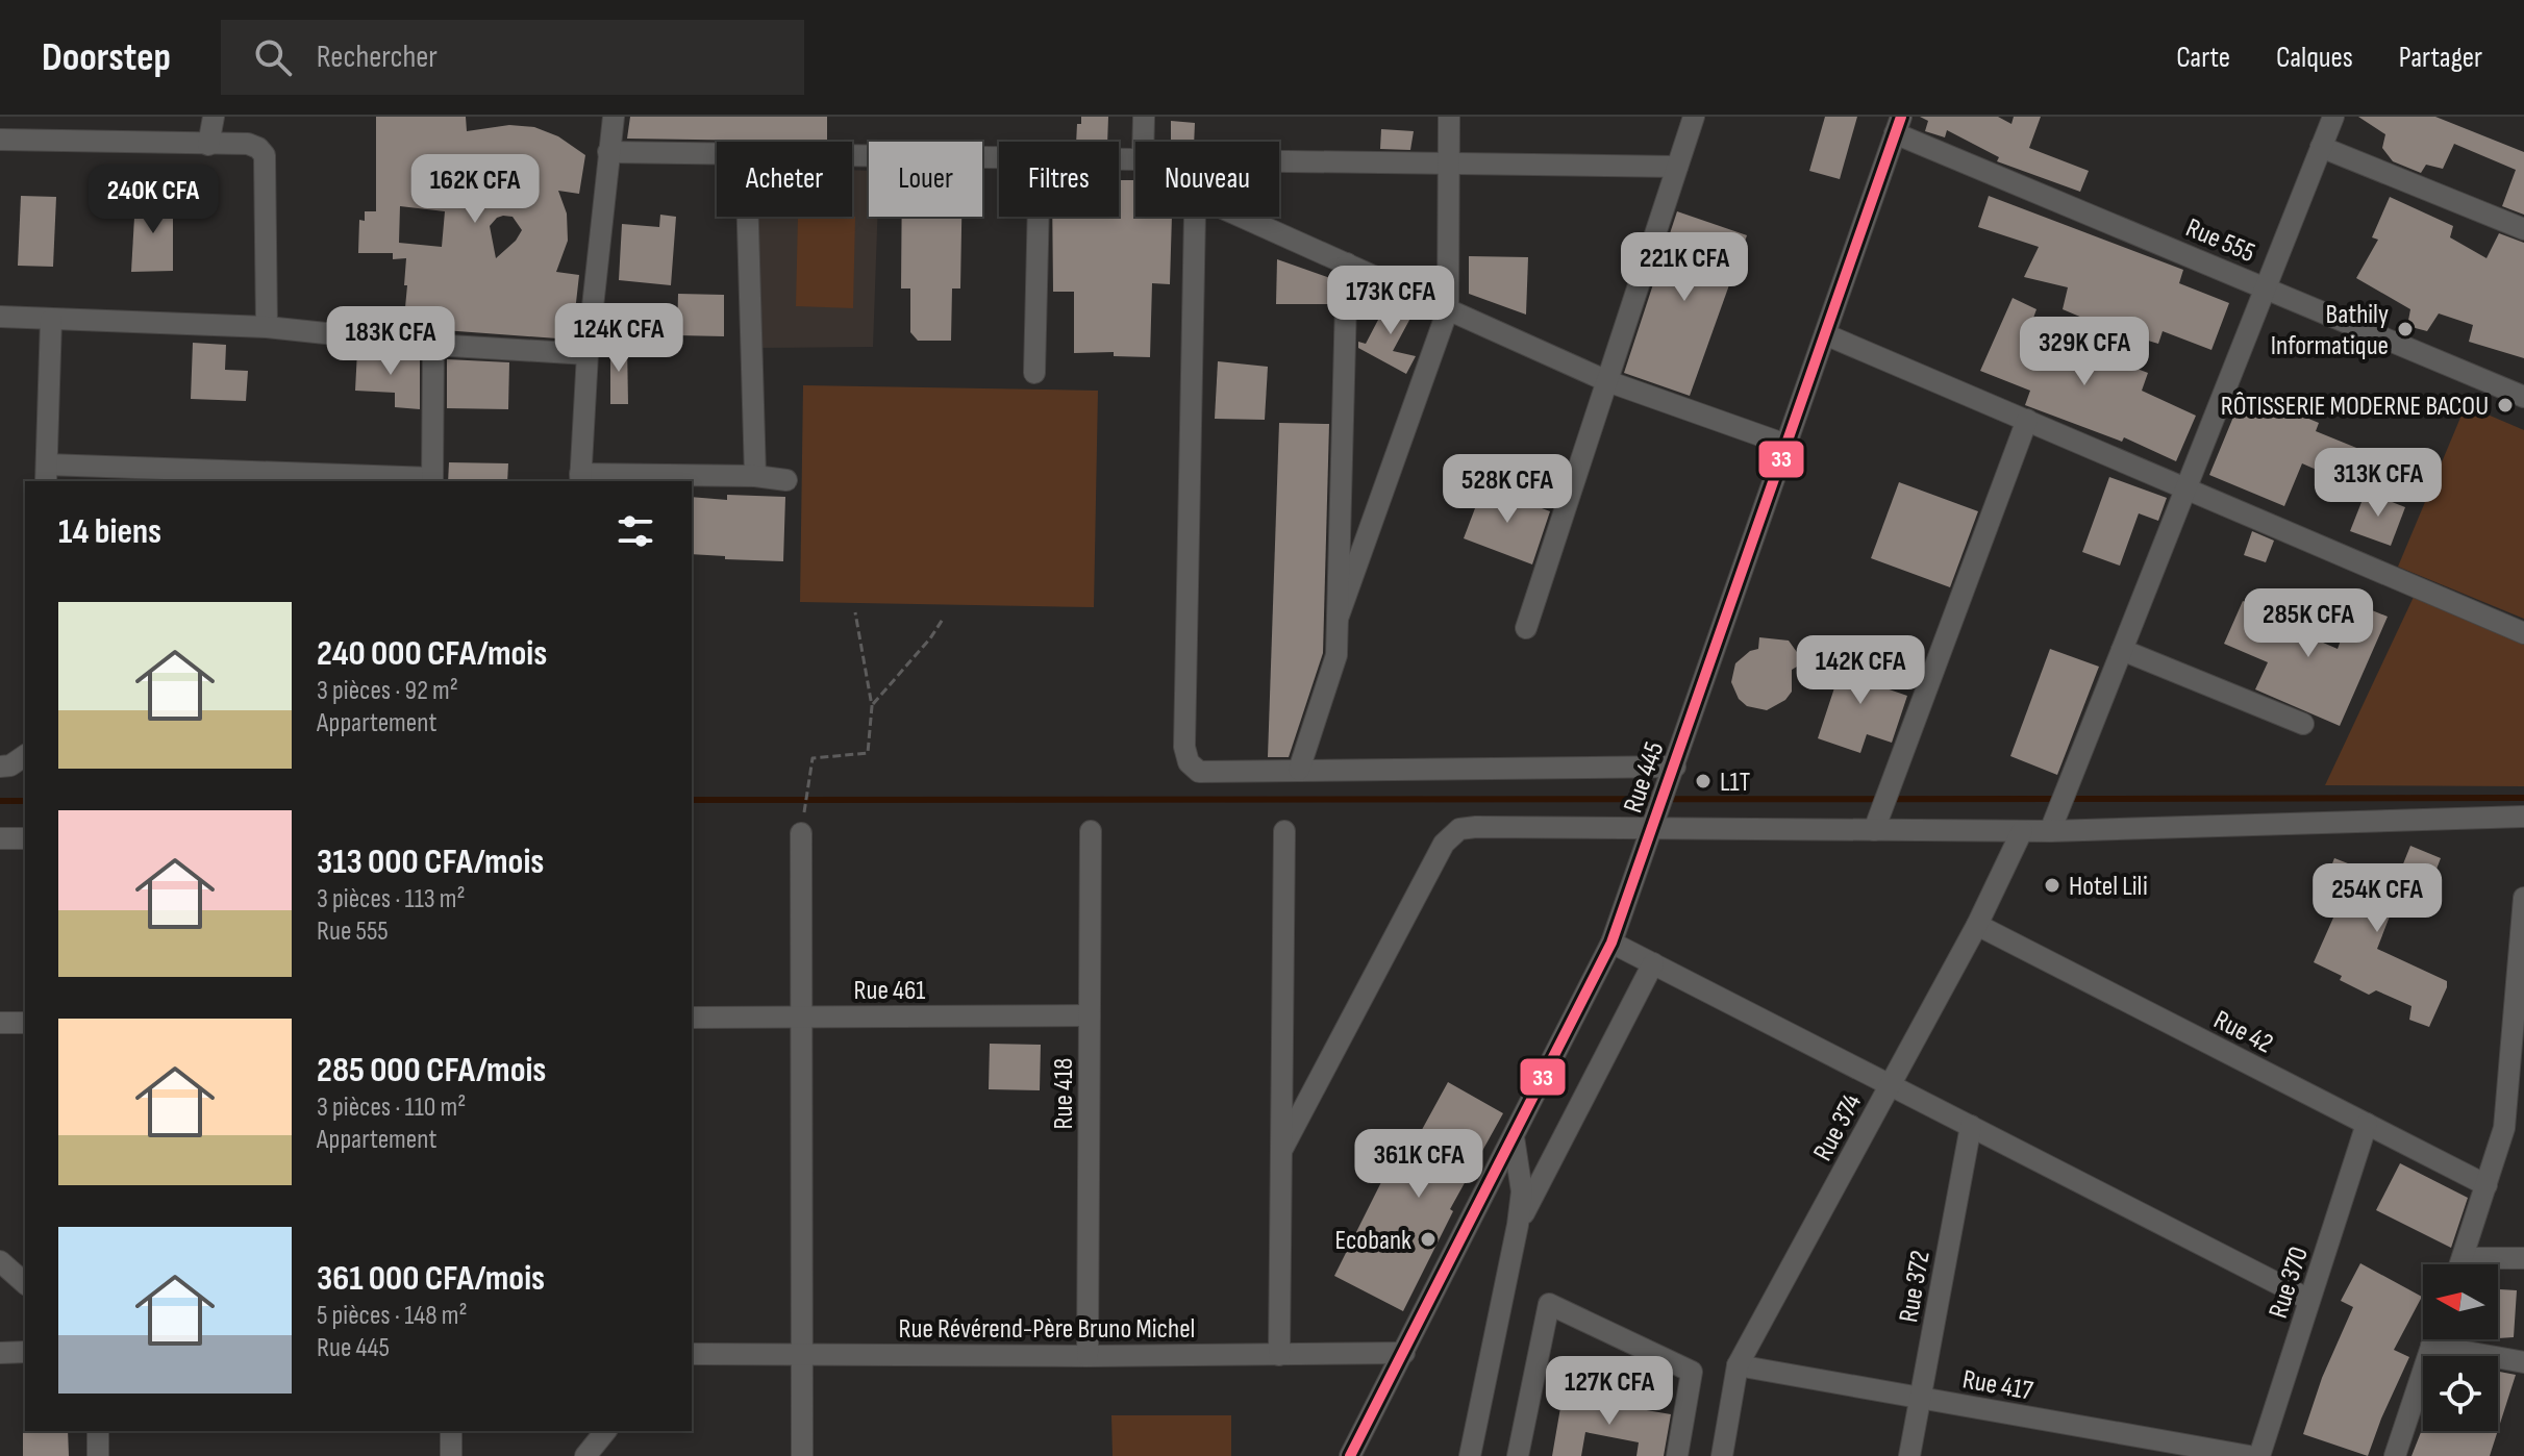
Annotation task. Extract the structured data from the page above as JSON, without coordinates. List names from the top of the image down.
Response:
{
  "streets": {
    "street": [
      "Rue 555",
      "Rue 445",
      "Rue 461",
      "Rue 42",
      "Rue 418",
      "Rue 374",
      "Rue 370",
      "Rue 372",
      "Rue Révérend-Père Bruno Michel",
      "Rue 417"
    ]
  },
  "crossings": [
    ["Rue 555", "Rue 445"],
    ["Rue 445", "Rue Révérend-Père Bruno Michel"],
    ["Rue 461", "Rue 418"],
    ["Rue 42", "Rue 374"],
    ["Rue 42", "Rue 370"],
    ["Rue 418", "Rue Révérend-Père Bruno Michel"],
    ["Rue 374", "Rue 417"],
    ["Rue 372", "Rue 417"]
  ],
  "places": [
    "Bathily Informatique",
    "RÔTISSERIE MODERNE BACOU",
    "L1T",
    "Hotel Lili",
    "Ecobank"
  ],
  "lines": ["transit line 33"],
  "north": "left",
  "page": {
    "header": "Doorstep",
    "search": "Rechercher",
    "nav": ["Carte", "Calques", "Partager"],
    "chip": [
      "Acheter",
      "Louer",
      "Filtres",
      "Nouveau"
    ],
    "price": [
      "162K CFA",
      "240K CFA",
      "221K CFA",
      "173K CFA",
      "124K CFA",
      "183K CFA",
      "329K CFA",
      "313K CFA",
      "528K CFA",
      "285K CFA",
      "142K CFA",
      "254K CFA",
      "361K CFA",
      "127K CFA"
    ],
    "heading": "14 biens",
    "list": [
      {
        "name": "240 000 CFA/mois",
        "note": "3 pièces · 92 m² · Appartement"
      },
      {
        "name": "313 000 CFA/mois",
        "note": "3 pièces · 113 m² · Rue 555"
      },
      {
        "name": "285 000 CFA/mois",
        "note": "3 pièces · 110 m² · Appartement"
      },
      {
        "name": "361 000 CFA/mois",
        "note": "5 pièces · 148 m² · Rue 445"
      }
    ]
  }
}
